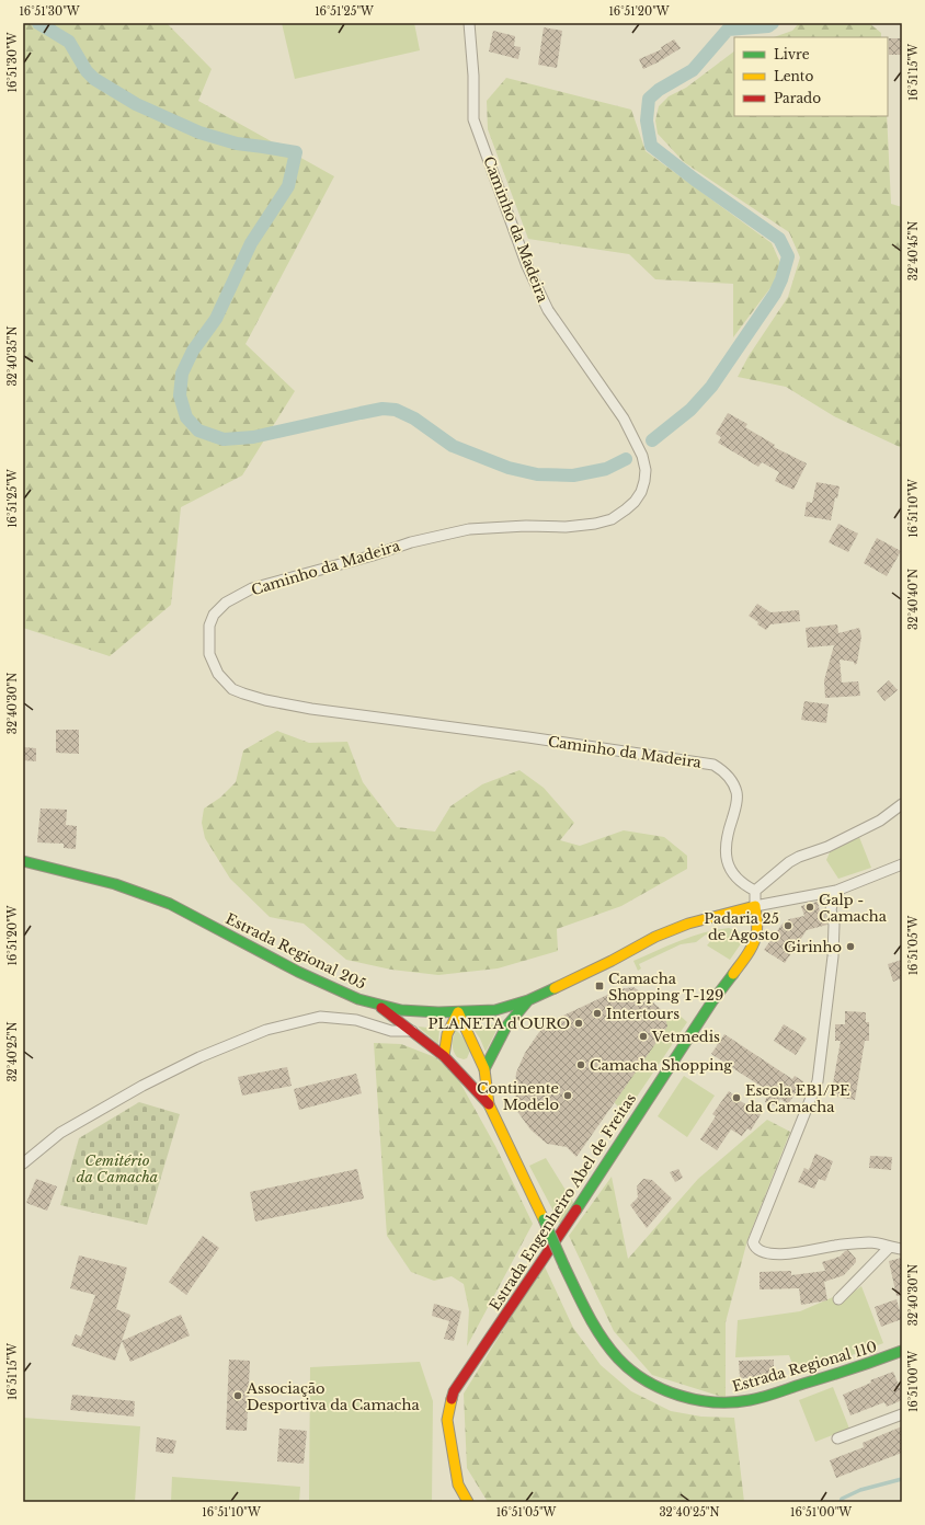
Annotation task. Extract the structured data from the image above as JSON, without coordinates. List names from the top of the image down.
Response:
{
  "streets": {
    "main road": ["Estrada Regional 205", "Estrada Engenheiro Abel de Freitas", "Estrada Regional 110"],
    "street": ["Caminho da Madeira"]
  },
  "crossings": [
    ["Estrada Regional 205", "Estrada Engenheiro Abel de Freitas"],
    ["Estrada Regional 205", "Estrada Regional 110"]
  ],
  "parks": ["Cemitério da Camacha"],
  "places": {
    "other": [
      "Galp - Camacha",
      "Padaria 25 de Agosto",
      "Girinho",
      "Intertours",
      "PLANETA d'OURO",
      "Vetmedis",
      "Camacha Shopping",
      "Continente Modelo",
      "Escola EB1/PE da Camacha",
      "Associação Desportiva da Camacha"
    ],
    "transit": ["Camacha Shopping T-129"]
  },
  "legend": ["Livre", "Lento", "Parado"],
  "coordinates": [
    "16°51'30\"W",
    "16°51'25\"W",
    "16°51'20\"W",
    "16°51'15\"W",
    "32°40'45\"N",
    "32°40'35\"N",
    "16°51'10\"W",
    "32°40'40\"N",
    "32°40'30\"N",
    "16°51'05\"W",
    "32°40'25\"N",
    "16°51'00\"W"
  ]
}
